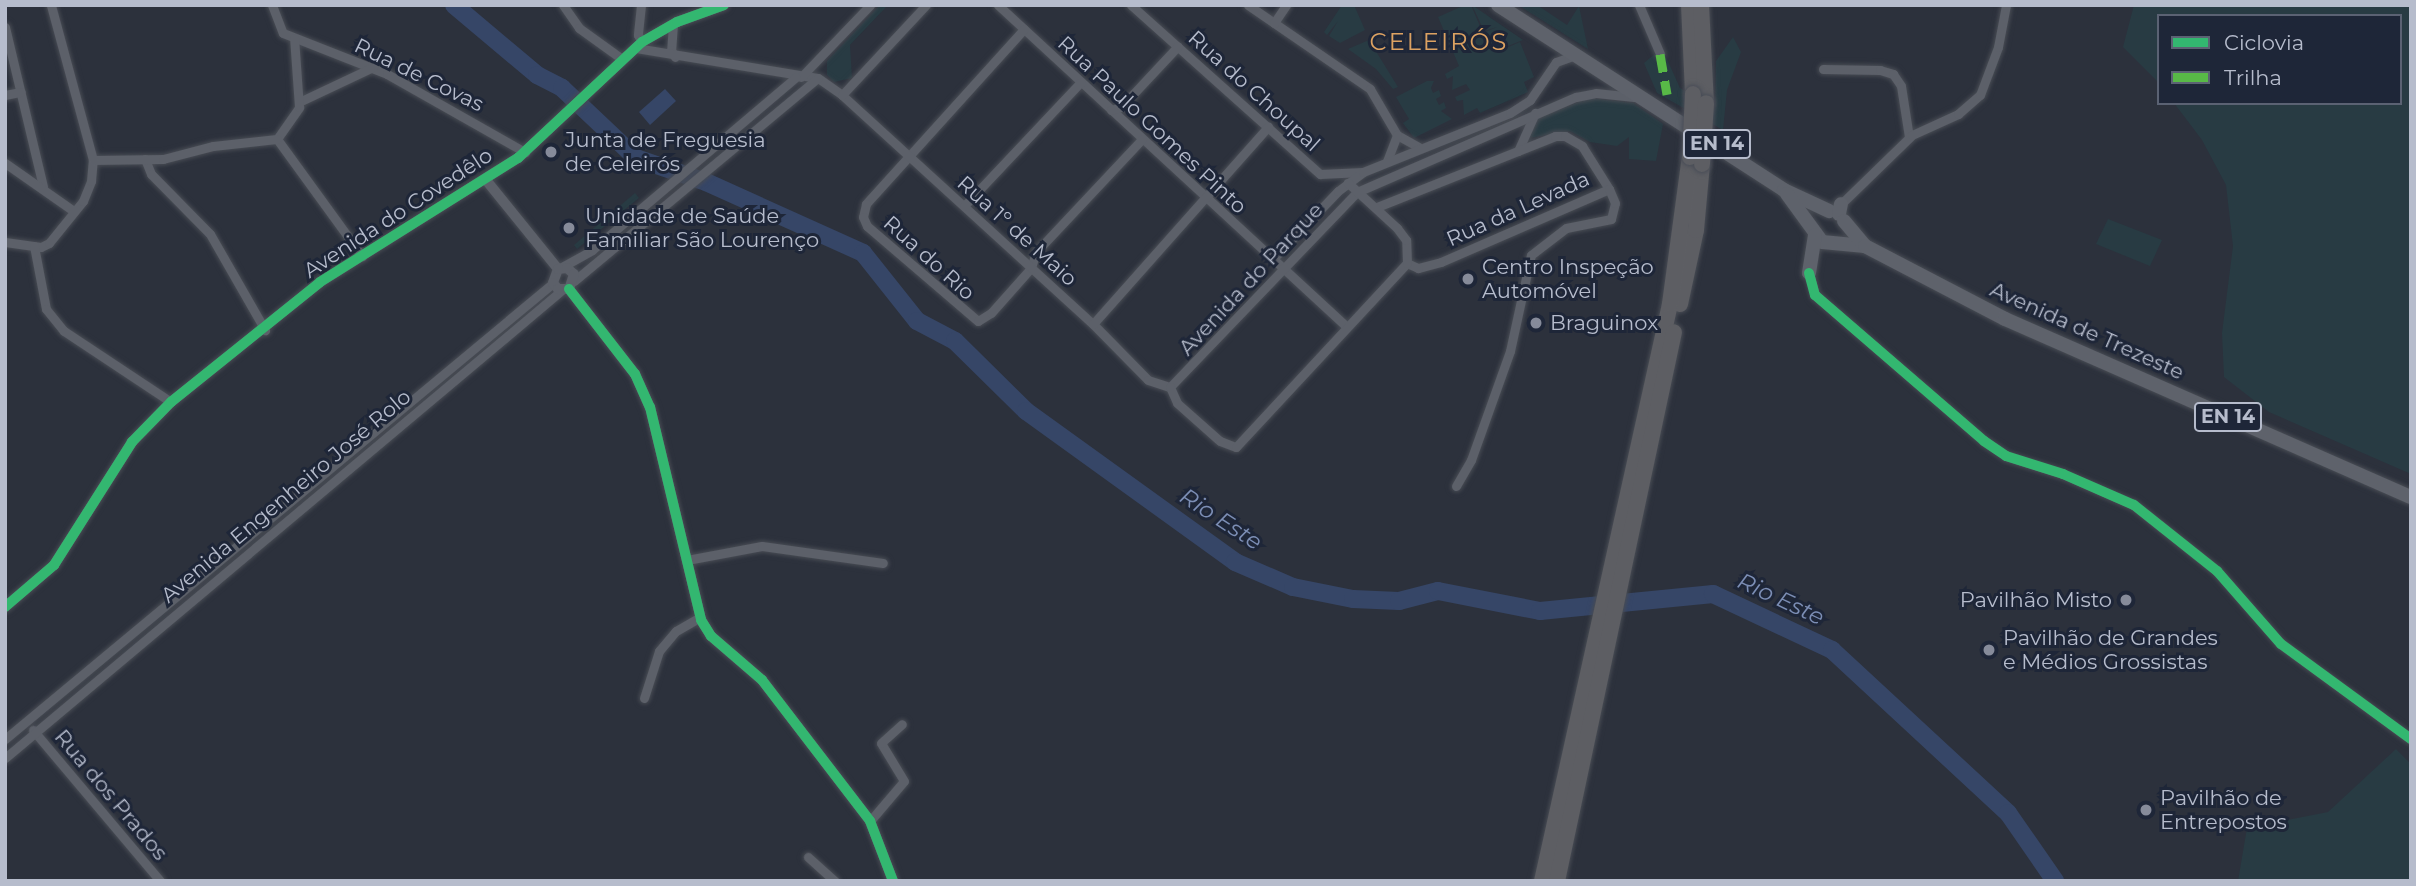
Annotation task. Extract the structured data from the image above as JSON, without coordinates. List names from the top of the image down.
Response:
{
  "streets": {
    "main road": ["EN 14", "Avenida de Trezeste"],
    "street": [
      "Rua de Covas",
      "Rua do Choupal",
      "Rua Paulo Gomes Pinto",
      "Rua da Levada",
      "Avenida do Covedêlo",
      "Rua 1º de Maio",
      "Rua do Rio",
      "Avenida do Parque",
      "Avenida Engenheiro José Rolo",
      "Rua dos Prados"
    ]
  },
  "crossings": [
    ["Rua de Covas", "Avenida do Covedêlo"],
    ["Rua do Choupal", "Avenida do Parque"],
    ["Rua Paulo Gomes Pinto", "Avenida do Parque"],
    ["EN 14", "Avenida do Parque"],
    ["EN 14", "Avenida de Trezeste"],
    ["Rua 1º de Maio", "Rua do Rio"],
    ["Rua 1º de Maio", "Avenida do Parque"],
    ["Avenida Engenheiro José Rolo", "Rua dos Prados"]
  ],
  "districts": ["CELEIRÓS"],
  "water": ["Rio Este"],
  "places": [
    "Junta de Freguesia de Celeirós",
    "Unidade de Saúde Familiar São Lourenço",
    "Centro Inspeção Automóvel",
    "Braguinox",
    "Pavilhão Misto",
    "Pavilhão de Grandes e Médios Grossistas",
    "Pavilhão de Entrepostos"
  ],
  "legend": ["Ciclovia", "Trilha"]
}
